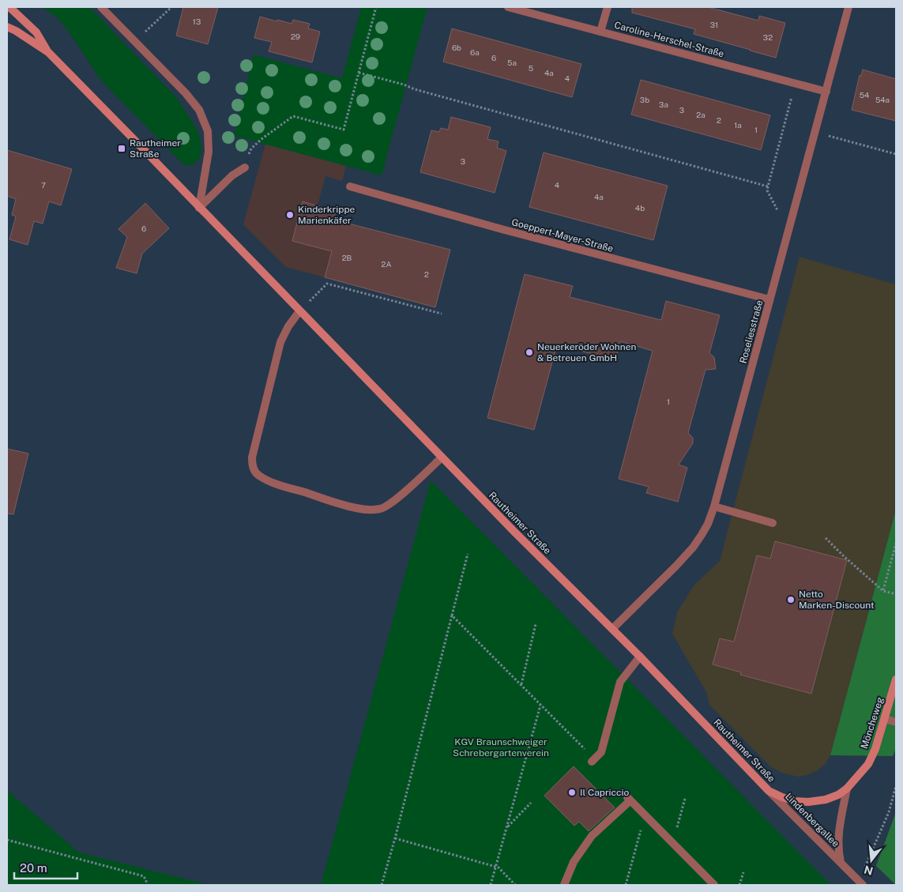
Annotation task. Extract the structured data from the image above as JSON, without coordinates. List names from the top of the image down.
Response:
{
  "streets": {
    "main road": ["Rautheimer Straße", "Möncheweg"],
    "street": [
      "Caroline-Herschel-Straße",
      "Goeppert-Mayer-Straße",
      "Roseliesstraße",
      "Lindenbergallee"
    ]
  },
  "crossings": [
    ["Caroline-Herschel-Straße", "Roseliesstraße"],
    ["Goeppert-Mayer-Straße", "Roseliesstraße"],
    ["Roseliesstraße", "Rautheimer Straße"],
    ["Rautheimer Straße", "Möncheweg"],
    ["Rautheimer Straße", "Lindenbergallee"],
    ["Möncheweg", "Lindenbergallee"]
  ],
  "parks": ["KGV Braunschweiger Schrebergartenverein"],
  "places": {
    "transit": ["Rautheimer Straße"],
    "other": [
      "Kinderkrippe Marienkäfer",
      "Neuerkeröder Wohnen & Betreuen GmbH",
      "Netto Marken-Discount",
      "Il Capriccio"
    ]
  },
  "house_numbers": [
    "13",
    "31",
    "29",
    "32",
    "6b",
    "6a",
    "6",
    "5a",
    "5",
    "4a",
    "4",
    "54",
    "3b",
    "54a",
    "3a",
    "3",
    "2a",
    "2",
    "1a",
    "1",
    "3",
    "7",
    "4",
    "4a",
    "4b",
    "6",
    "2B",
    "2A",
    "2",
    "1"
  ],
  "scale_bar": "20 m",
  "north": "bottom"
}
